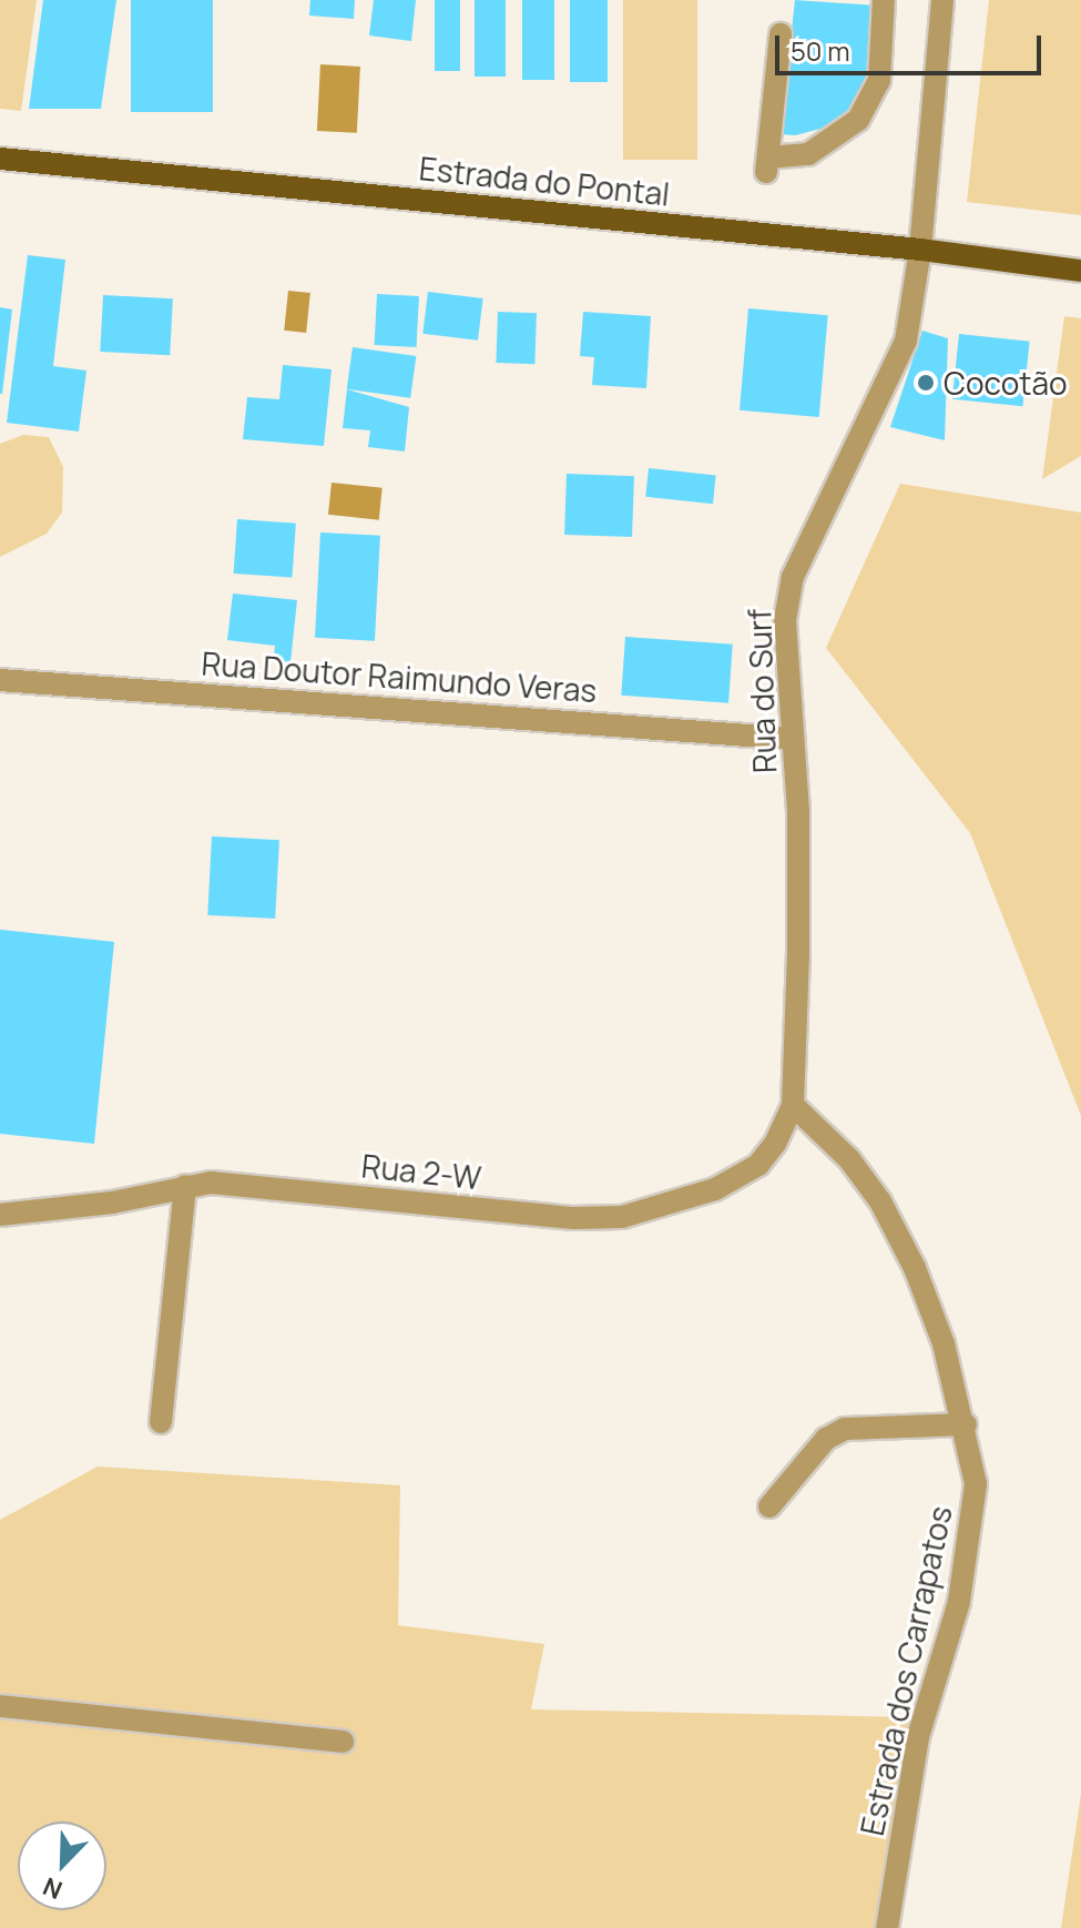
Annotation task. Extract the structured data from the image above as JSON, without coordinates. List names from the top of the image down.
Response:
{
  "streets": {
    "main road": ["Estrada do Pontal"],
    "street": [
      "Rua Doutor Raimundo Veras",
      "Rua do Surf",
      "Rua 2-W",
      "Estrada dos Carrapatos"
    ]
  },
  "crossings": [
    ["Estrada do Pontal", "Rua do Surf"],
    ["Rua Doutor Raimundo Veras", "Rua do Surf"],
    ["Rua do Surf", "Rua 2-W"],
    ["Rua do Surf", "Estrada dos Carrapatos"],
    ["Rua 2-W", "Estrada dos Carrapatos"]
  ],
  "places": ["Cocotão"],
  "scale_bar": "50 m",
  "north": "bottom left"
}
